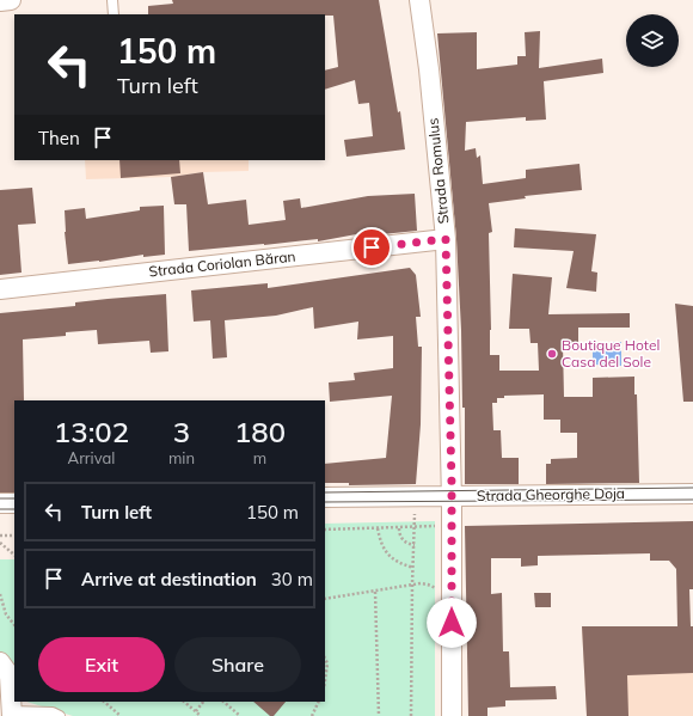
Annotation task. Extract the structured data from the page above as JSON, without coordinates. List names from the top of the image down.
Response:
{
  "streets": {
    "street": ["Strada Romulus", "Strada Coriolan Băran", "Strada Gheorghe Doja"]
  },
  "crossings": [
    ["Strada Romulus", "Strada Coriolan Băran"],
    ["Strada Romulus", "Strada Gheorghe Doja"]
  ],
  "places": ["Boutique Hotel Casa del Sole"],
  "page": {
    "turn": ["150 m", "Turn left"],
    "then": "Then",
    "eta": [
      "13:02",
      "Arrival",
      "3",
      "min",
      "180",
      "m"
    ],
    "list": [
      {
        "name": "Turn left",
        "value": "150 m"
      },
      {
        "name": "Arrive at destination",
        "value": "30 m"
      }
    ],
    "buttons": ["Exit", "Share"]
  }
}
